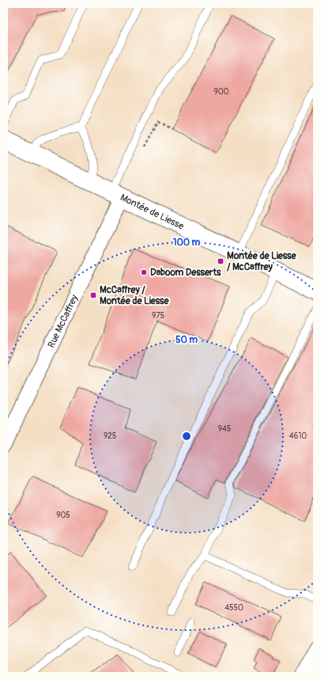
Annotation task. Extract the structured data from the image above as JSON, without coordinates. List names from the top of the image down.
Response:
{
  "streets": {
    "street": ["Montée de Liesse", "Rue McCaffrey"]
  },
  "crossings": [
    ["Montée de Liesse", "Rue McCaffrey"]
  ],
  "places": {
    "transit": ["Montée de Liesse / McCaffrey", "McCaffrey / Montée de Liesse"],
    "other": ["Daboom Desserts"]
  },
  "house_numbers": [
    "900",
    "975",
    "945",
    "925",
    "4610",
    "905",
    "4550"
  ],
  "rings": ["100 m", "50 m"]
}
